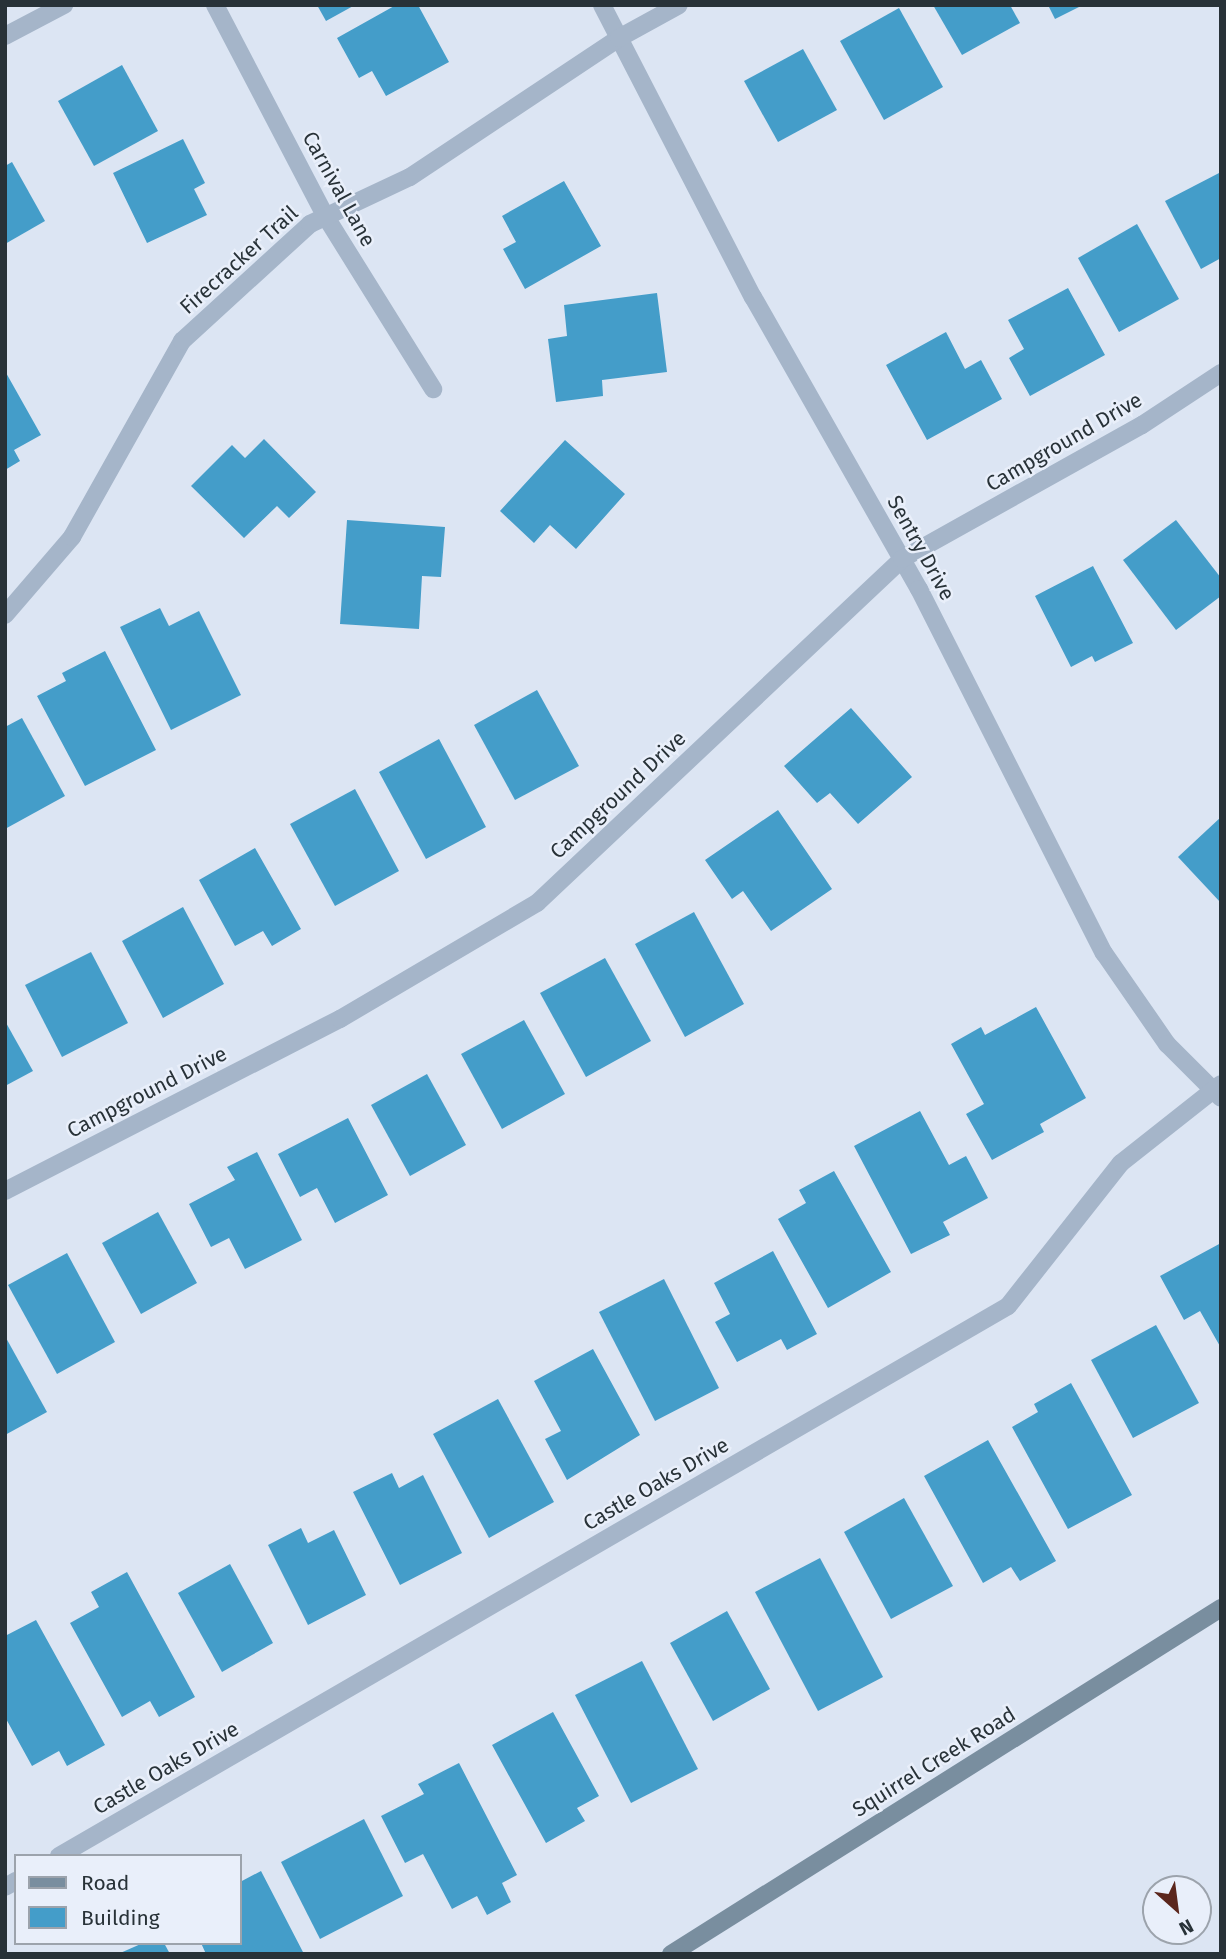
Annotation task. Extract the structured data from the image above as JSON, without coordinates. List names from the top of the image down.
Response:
{
  "streets": {
    "street": [
      "Carnival Lane",
      "Firecracker Trail",
      "Campground Drive",
      "Sentry Drive",
      "Castle Oaks Drive",
      "Squirrel Creek Road"
    ]
  },
  "crossings": [
    ["Carnival Lane", "Firecracker Trail"],
    ["Firecracker Trail", "Sentry Drive"],
    ["Campground Drive", "Sentry Drive"],
    ["Sentry Drive", "Castle Oaks Drive"]
  ],
  "legend": ["Road", "Building"],
  "north": "bottom right"
}
